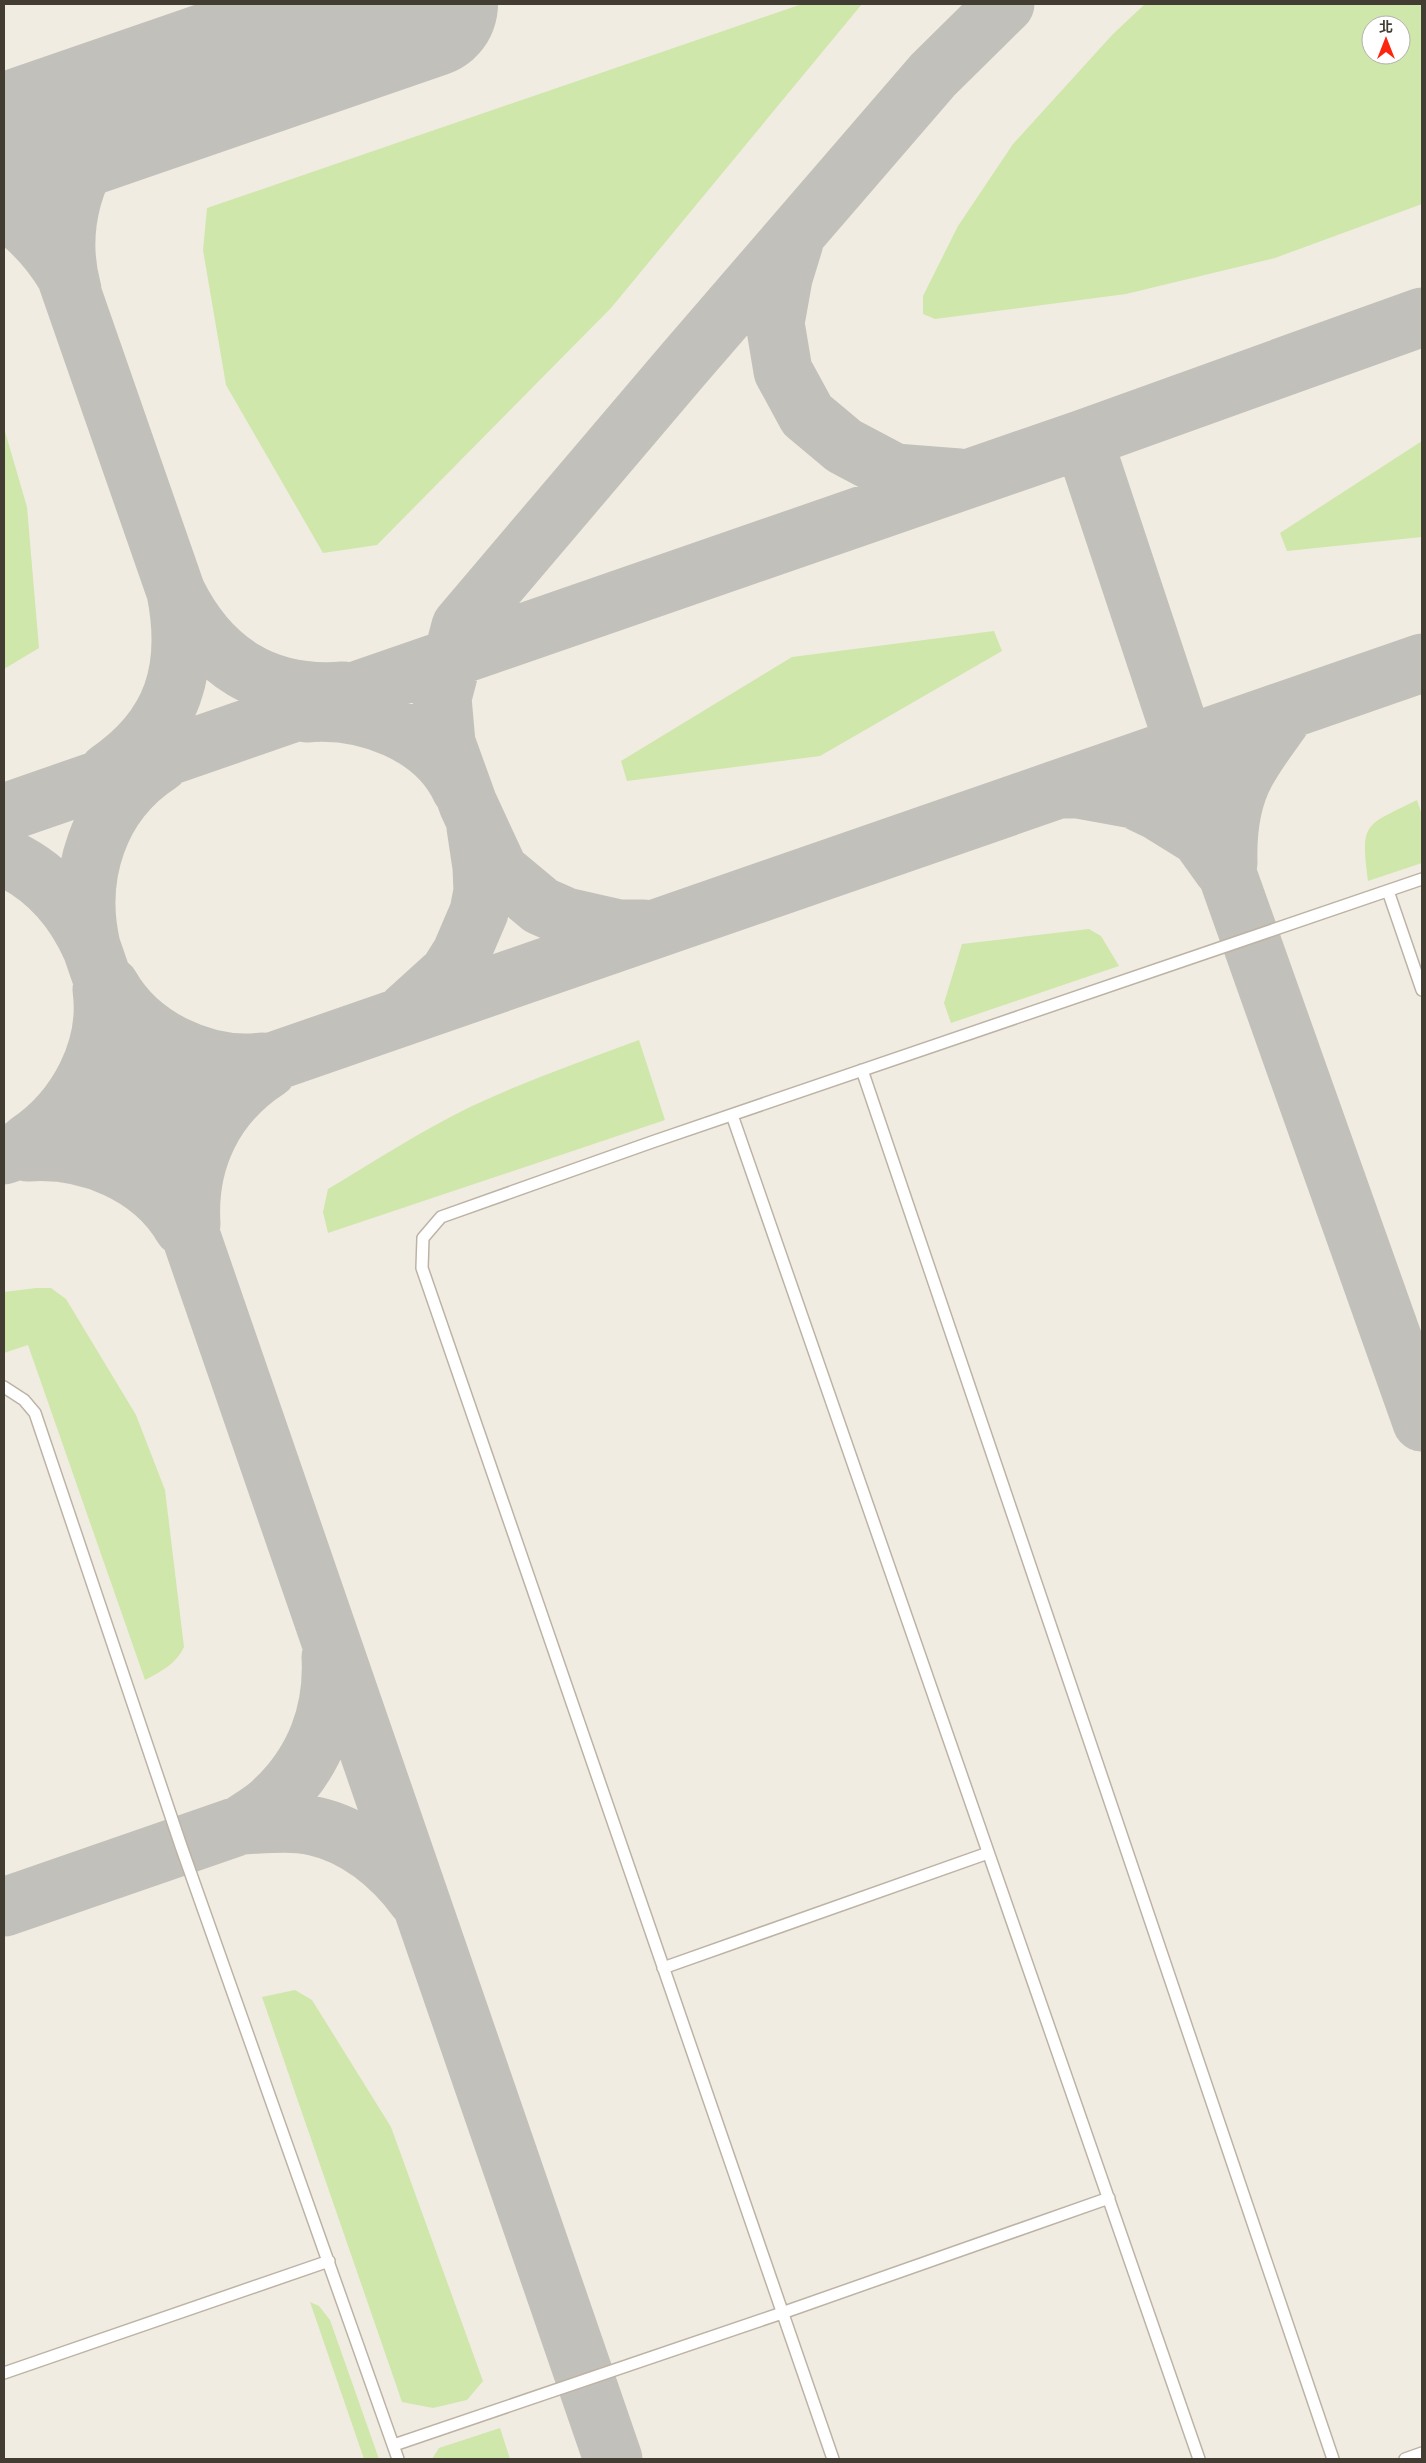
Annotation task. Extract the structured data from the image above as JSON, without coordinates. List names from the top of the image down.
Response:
{
  "north": "top"
}
